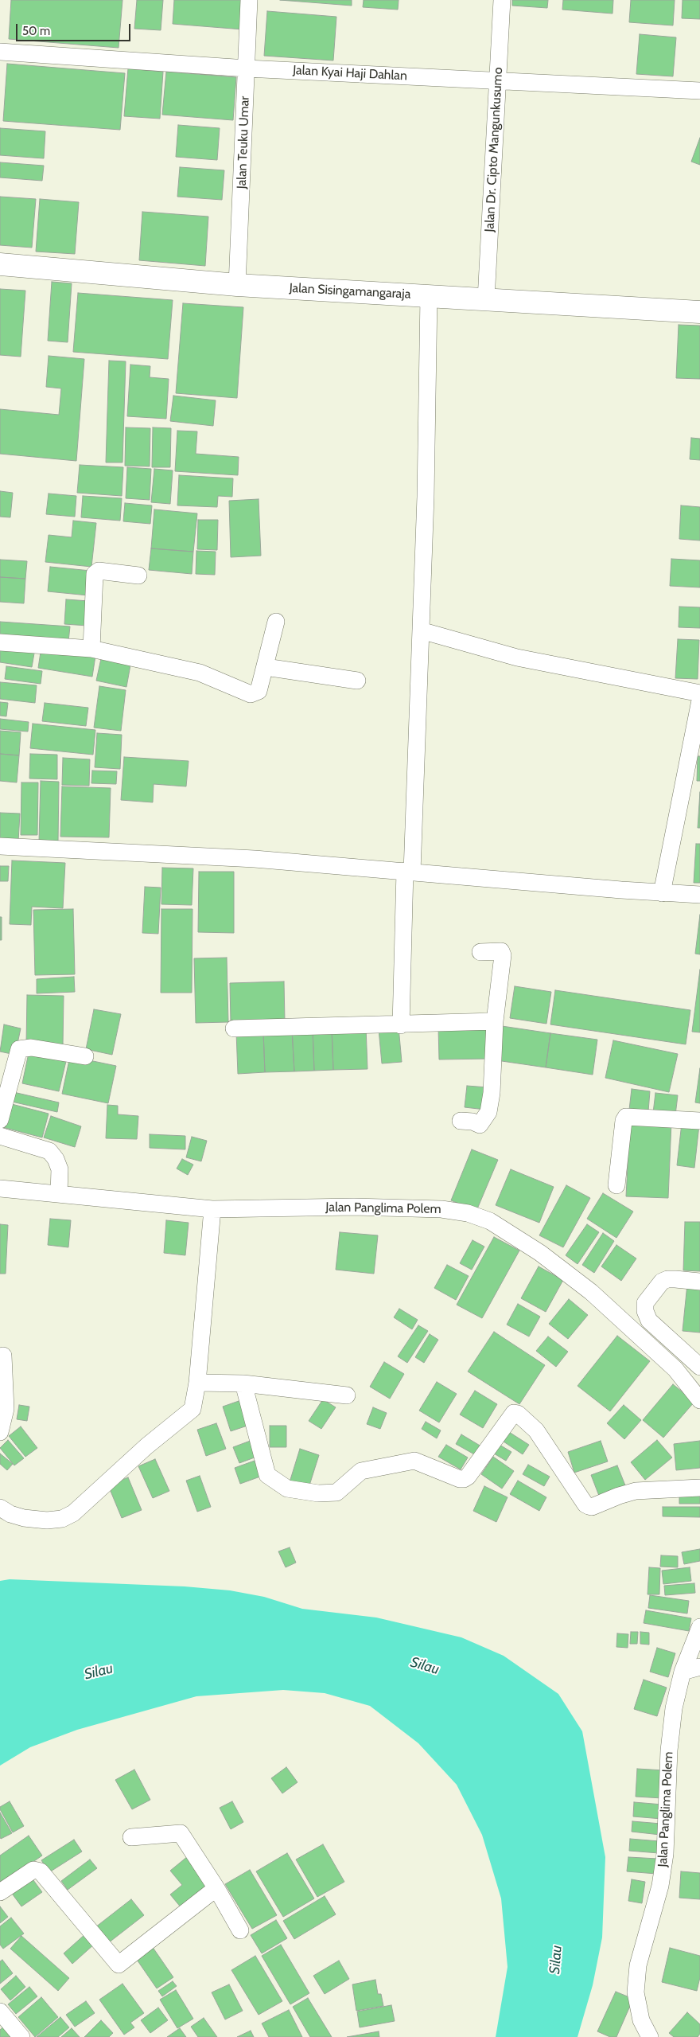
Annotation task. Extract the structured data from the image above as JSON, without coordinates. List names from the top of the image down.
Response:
{
  "streets": {
    "street": [
      "Jalan Kyai Haji Dahlan",
      "Jalan Teuku Umar",
      "Jalan Dr. Cipto Mangunkusumo",
      "Jalan Sisingamangaraja",
      "Jalan Panglima Polem"
    ]
  },
  "crossings": [
    ["Jalan Kyai Haji Dahlan", "Jalan Teuku Umar"],
    ["Jalan Kyai Haji Dahlan", "Jalan Dr. Cipto Mangunkusumo"],
    ["Jalan Teuku Umar", "Jalan Sisingamangaraja"],
    ["Jalan Dr. Cipto Mangunkusumo", "Jalan Sisingamangaraja"]
  ],
  "water": ["Silau"],
  "scale_bar": "50 m"
}
